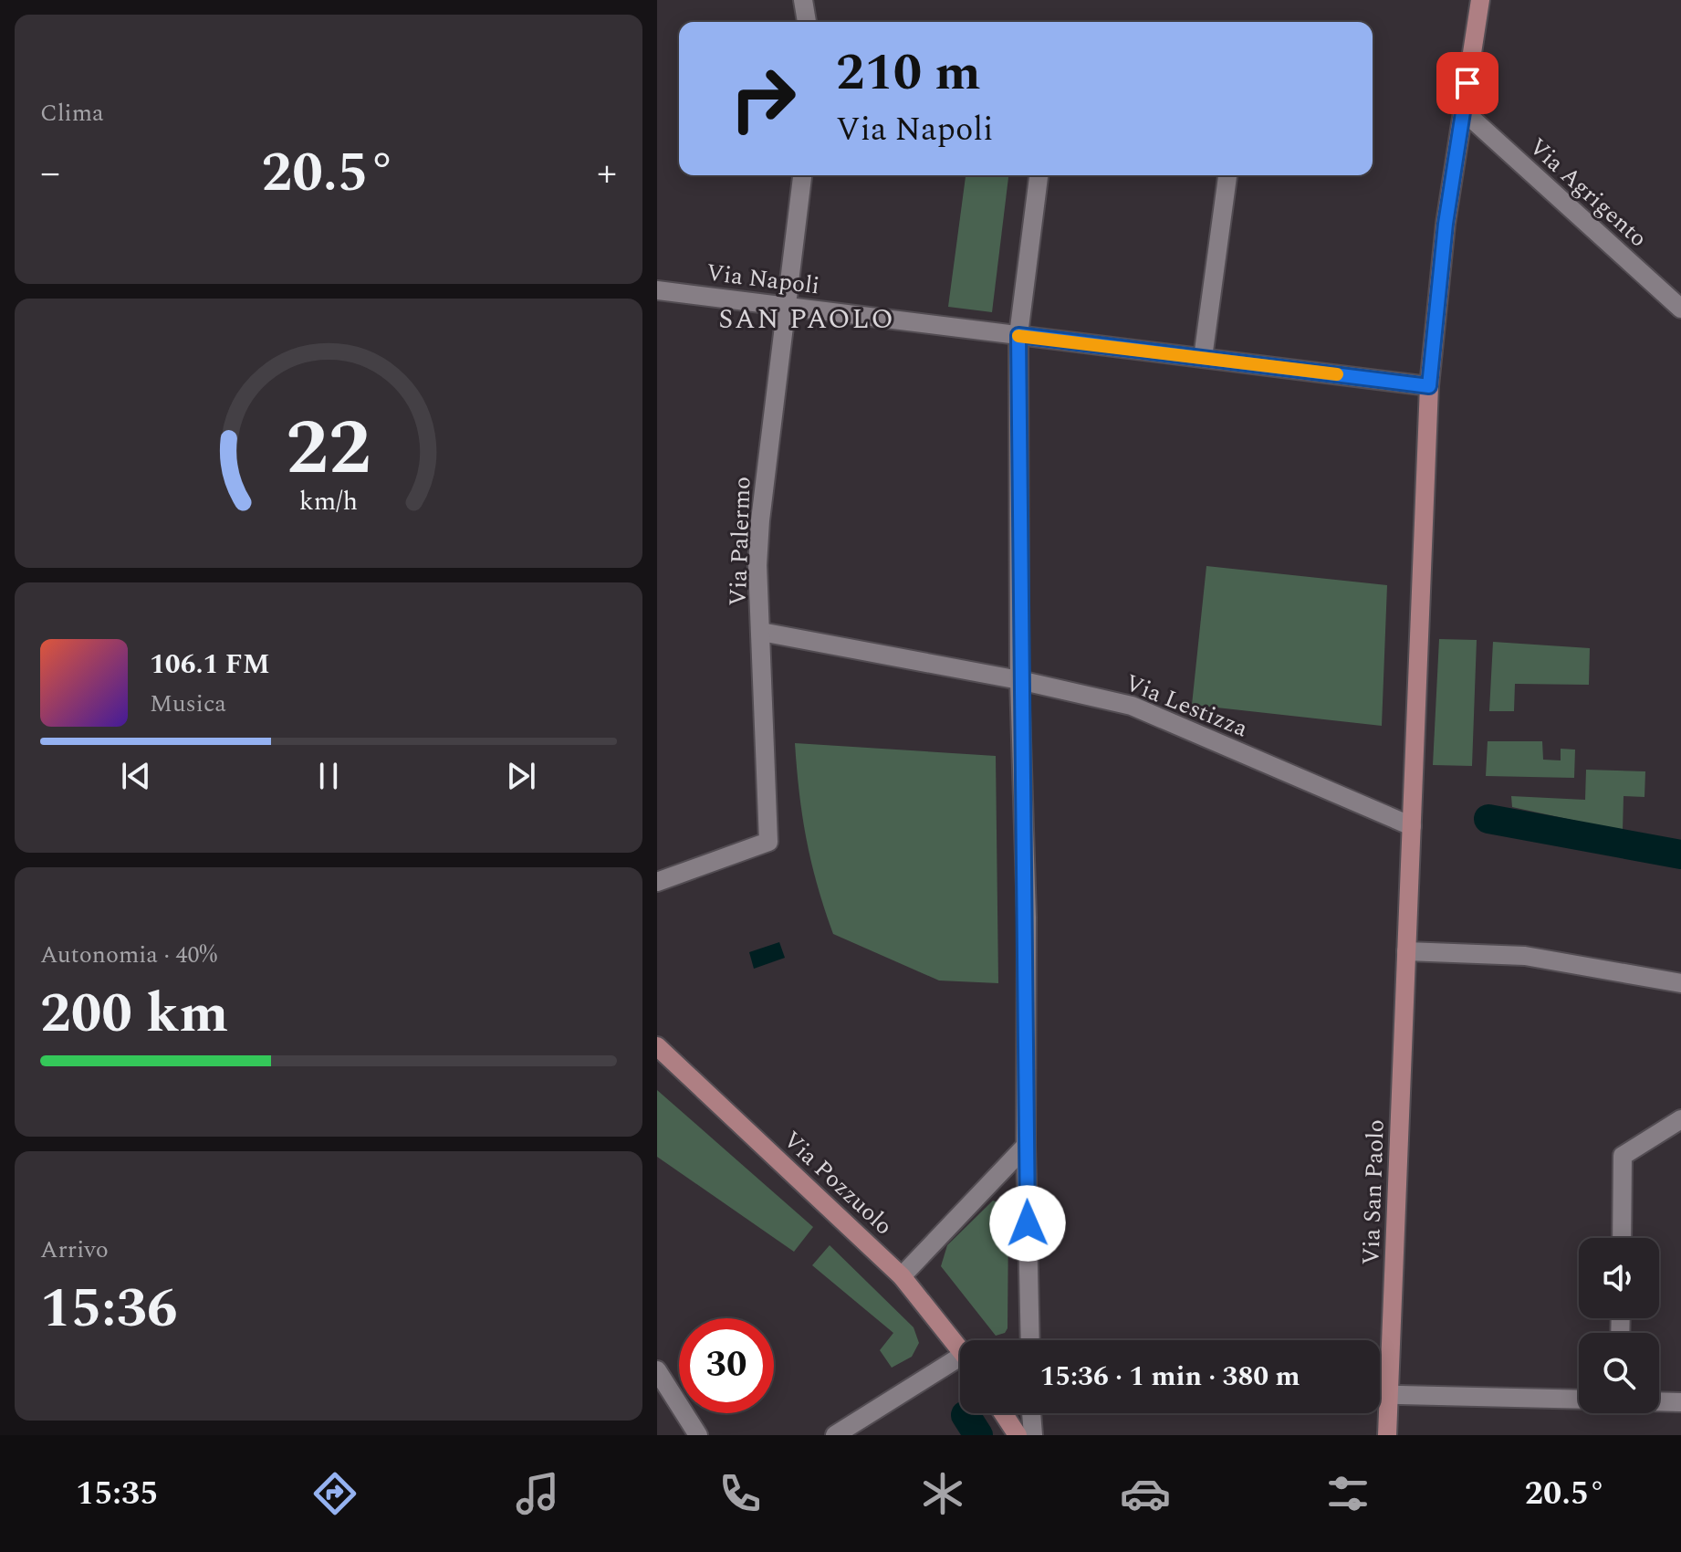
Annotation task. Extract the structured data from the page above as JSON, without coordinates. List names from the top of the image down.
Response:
{
  "streets": {
    "main road": ["Via Pozzuolo", "Via San Paolo"],
    "street": [
      "Via Agrigento",
      "Via Napoli",
      "Via Palermo",
      "Via Lestizza"
    ]
  },
  "crossings": [
    ["Via Napoli", "Via Palermo"],
    ["Via Napoli", "Via San Paolo"],
    ["Via Palermo", "Via Lestizza"],
    ["Via Lestizza", "Via San Paolo"]
  ],
  "districts": ["SAN PAOLO"],
  "page": {
    "tile": [
      "Clima",
      ["Autonomia · 40%", "200 km"],
      ["Arrivo", "15:36"]
    ],
    "turn": ["210 m", "Via Napoli"],
    "heat": ["−", "20.5°", "+"],
    "song": ["106.1 FM", "Musica"],
    "limit": "30",
    "trip": "15:36 · 1 min · 380 m",
    "tabs": ["15:35", "20.5°"],
    "gauge": ["22", "km/h"]
  }
}
